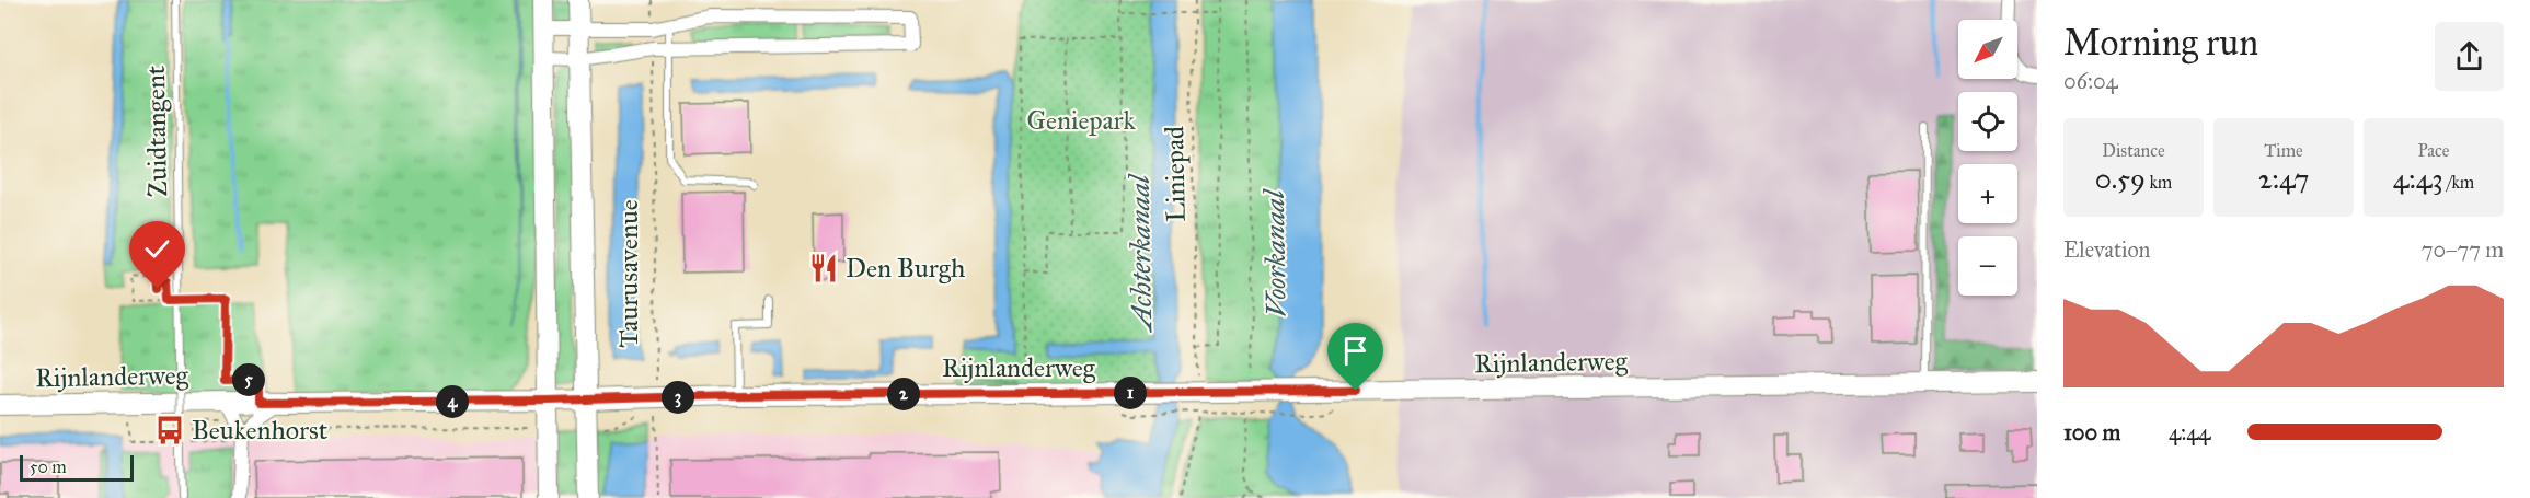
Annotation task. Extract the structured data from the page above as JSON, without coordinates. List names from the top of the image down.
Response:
{
  "streets": {
    "street": ["Taurusavenue", "Rijnlanderweg"],
    "lane": ["Zuidtangent"],
    "path": ["Liniepad"]
  },
  "crossings": [
    ["Taurusavenue", "Rijnlanderweg"]
  ],
  "water": ["Achterkanaal", "Voorkanaal"],
  "parks": ["Geniepark"],
  "places": {
    "restaurant": ["Den Burgh"],
    "bus stop": ["Beukenhorst"]
  },
  "scale_bar": "50 m",
  "north": "bottom left",
  "page": {
    "heading": ["Morning run", "06:04"],
    "map_buttons": ["+", "−"],
    "stats": [
      ["Distance", "0.59 km"],
      ["Time", "2:47"],
      ["Pace", "4:43 /km"]
    ],
    "chart": ["Elevation", "70–77 m"],
    "pins": [
      "5",
      "1",
      "2",
      "3",
      "4"
    ],
    "list": [
      {
        "name": "100 m",
        "note": "4:44"
      }
    ],
    "scale": "50 m"
  }
}
